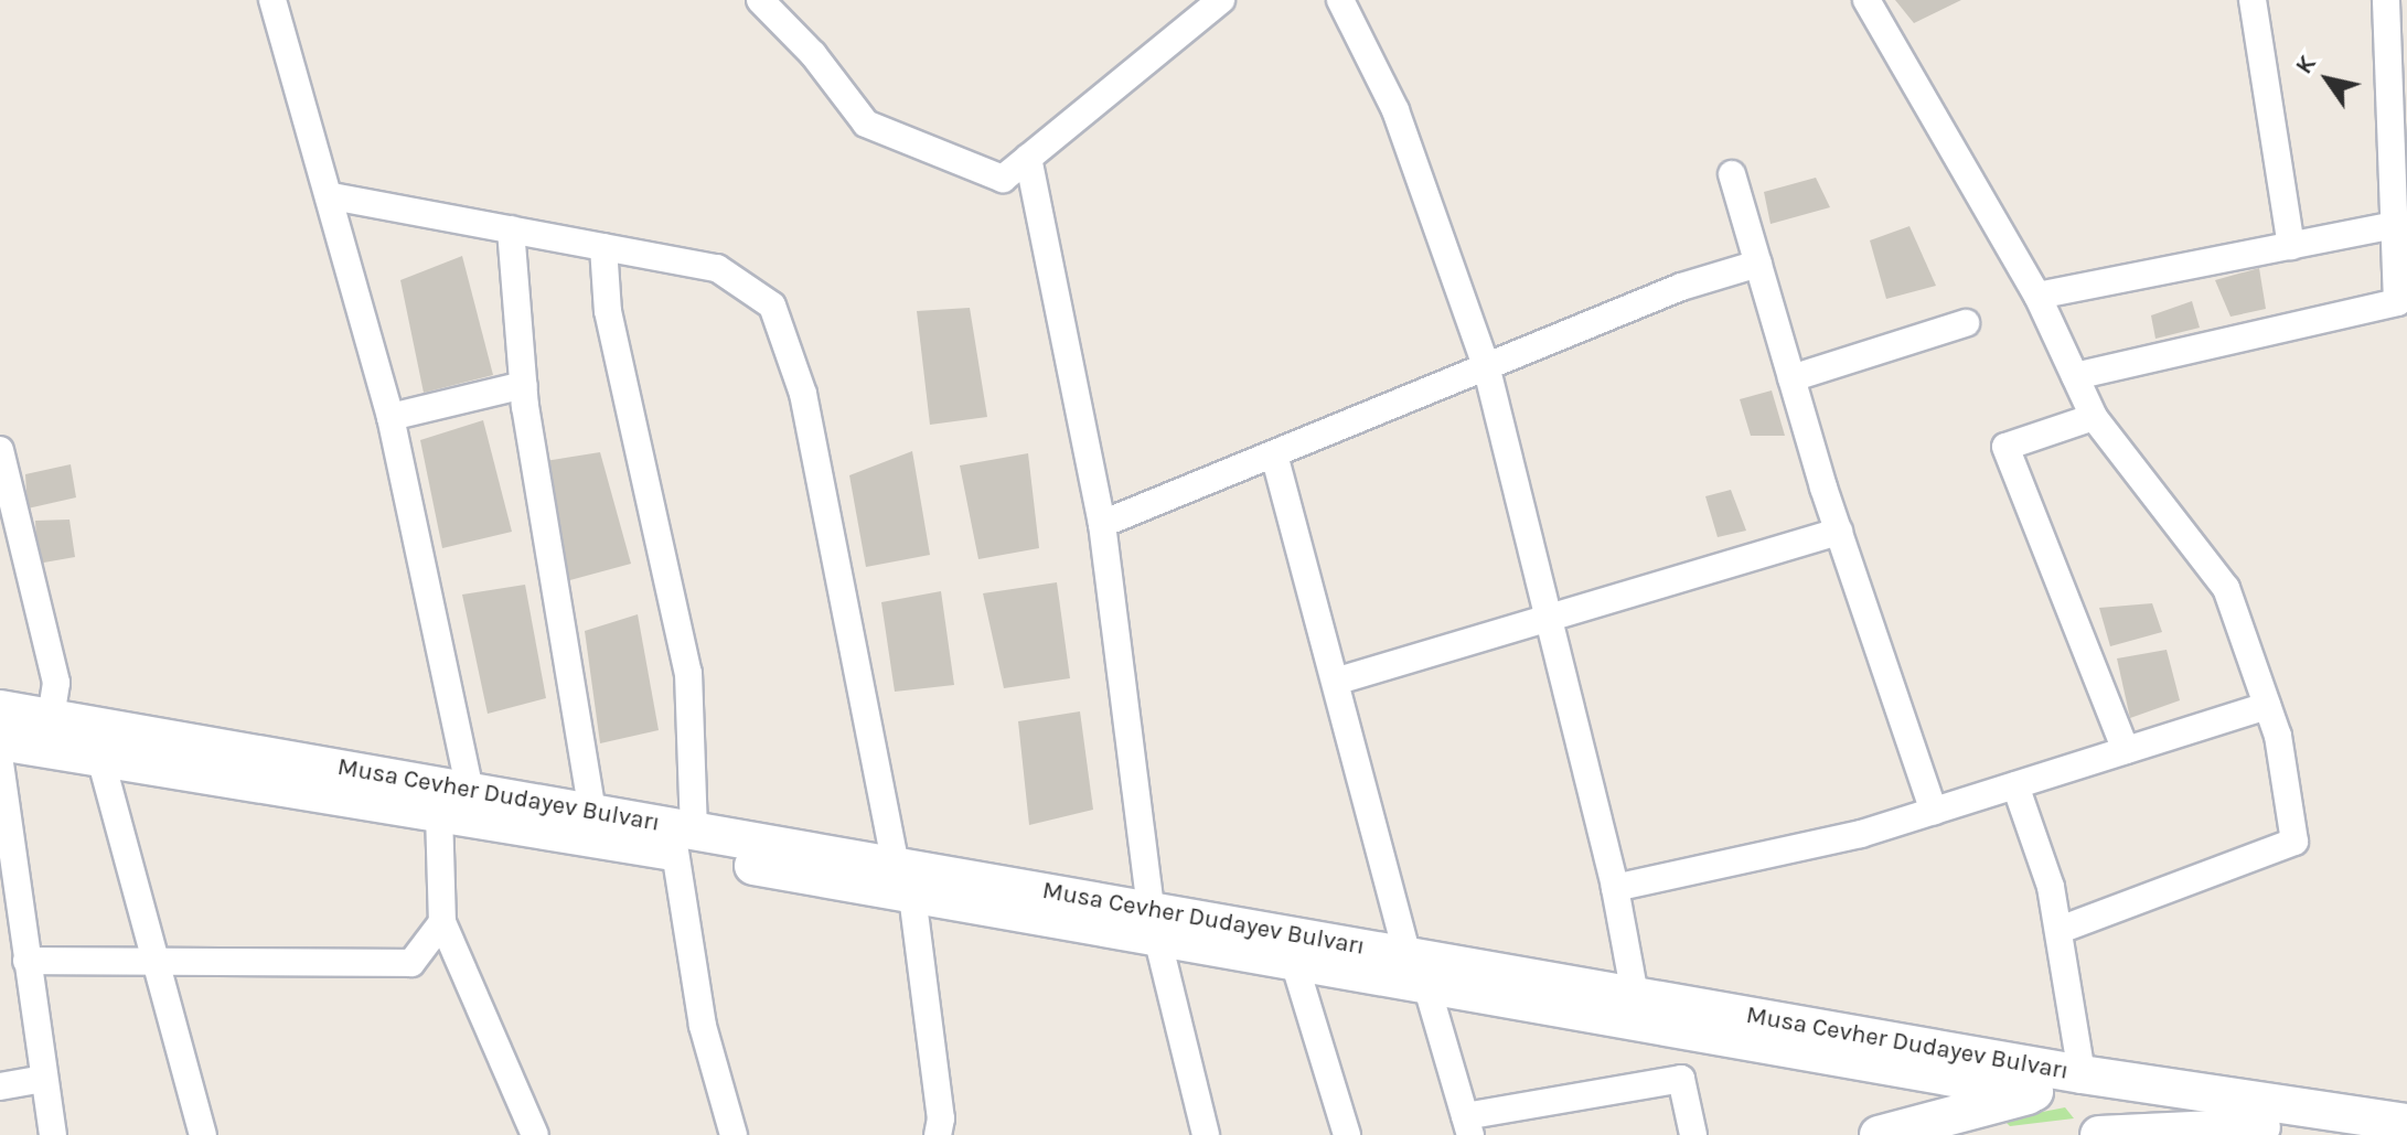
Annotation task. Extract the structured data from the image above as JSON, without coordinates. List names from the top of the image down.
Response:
{
  "streets": {
    "main road": ["Musa Cevher Dudayev Bulvarı"]
  },
  "north": "top left"
}
